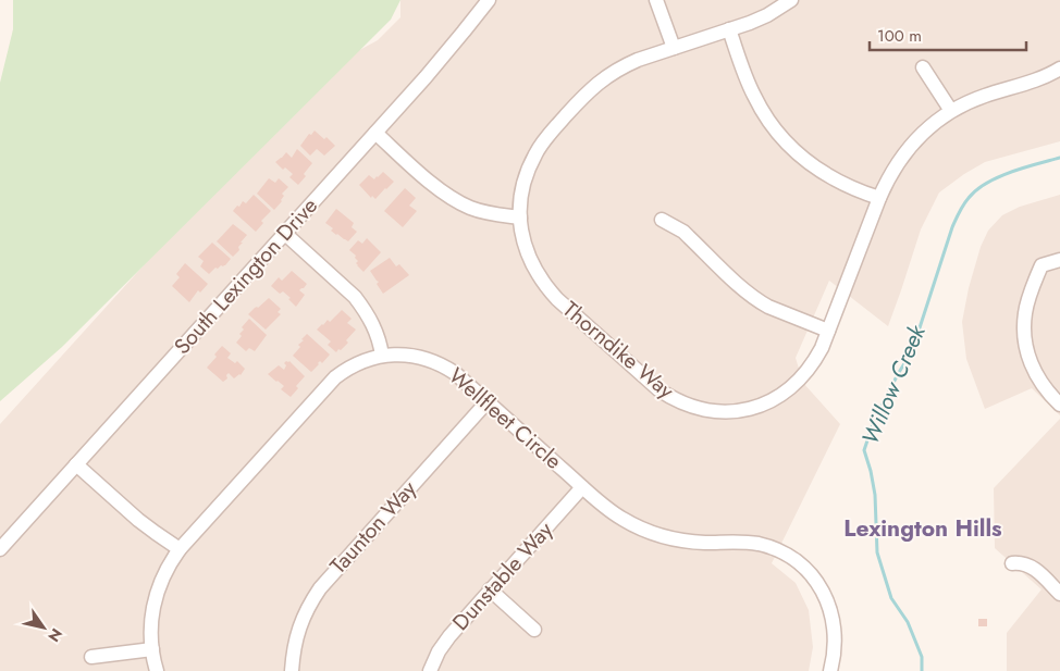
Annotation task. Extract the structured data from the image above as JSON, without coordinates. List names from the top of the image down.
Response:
{
  "streets": {
    "street": [
      "South Lexington Drive",
      "Thorndike Way",
      "Wellfleet Circle",
      "Taunton Way",
      "Dunstable Way"
    ]
  },
  "crossings": [
    ["Wellfleet Circle", "Taunton Way"],
    ["Wellfleet Circle", "Dunstable Way"]
  ],
  "districts": ["Lexington Hills"],
  "water": ["Willow Creek"],
  "scale_bar": "100 m",
  "north": "bottom right"
}
